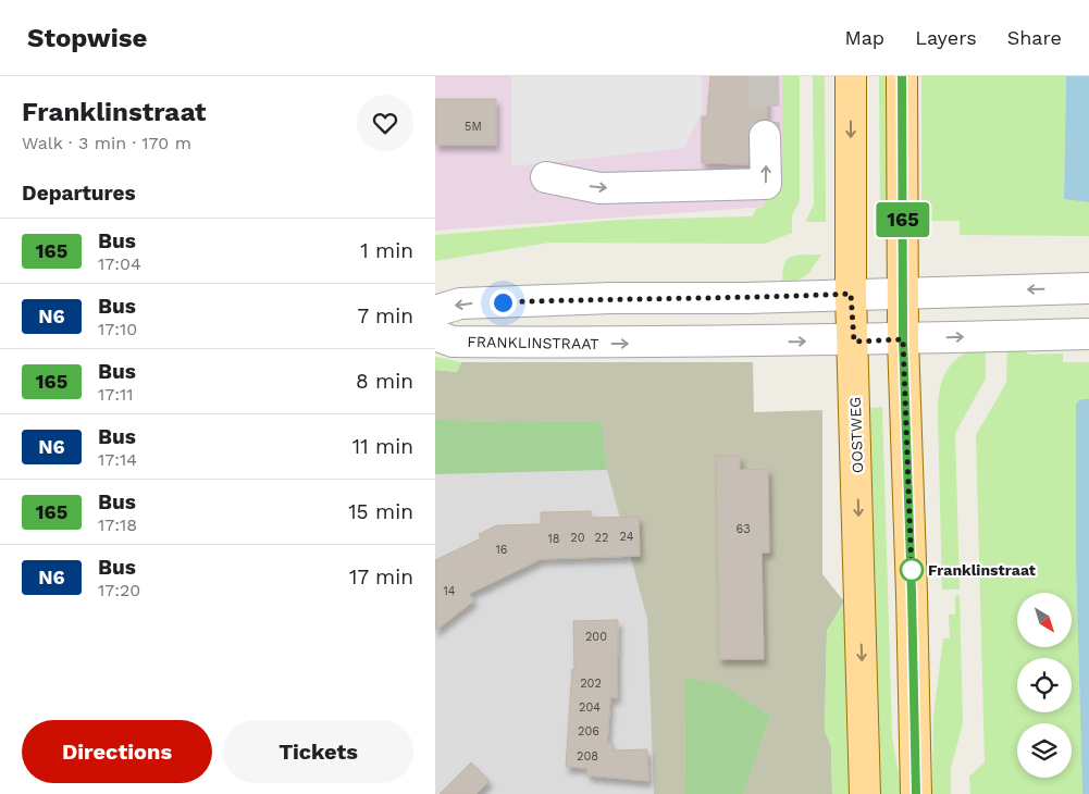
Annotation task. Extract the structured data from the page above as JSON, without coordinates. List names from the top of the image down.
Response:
{
  "streets": {
    "main road": ["OOSTWEG"],
    "street": ["FRANKLINSTRAAT"]
  },
  "crossings": [
    ["FRANKLINSTRAAT", "OOSTWEG"]
  ],
  "places": ["Franklinstraat"],
  "lines": ["bus line 165"],
  "house_numbers": [
    "5M",
    "63",
    "24",
    "20",
    "22",
    "18",
    "16",
    "14",
    "200",
    "202",
    "204",
    "206",
    "208"
  ],
  "north": "bottom right",
  "page": {
    "header": "Stopwise",
    "nav": ["Map", "Layers", "Share"],
    "heading": [
      ["Franklinstraat", "Walk · 3 min · 170 m"],
      "Departures"
    ],
    "on_map": "165",
    "list": [
      {
        "mark": "165",
        "name": "Bus",
        "note": "17:04",
        "value": "1 min"
      },
      {
        "mark": "N6",
        "name": "Bus",
        "note": "17:10",
        "value": "7 min"
      },
      {
        "mark": "165",
        "name": "Bus",
        "note": "17:11",
        "value": "8 min"
      },
      {
        "mark": "N6",
        "name": "Bus",
        "note": "17:14",
        "value": "11 min"
      },
      {
        "mark": "165",
        "name": "Bus",
        "note": "17:18",
        "value": "15 min"
      },
      {
        "mark": "N6",
        "name": "Bus",
        "note": "17:20",
        "value": "17 min"
      }
    ],
    "buttons": ["Directions", "Tickets"]
  }
}
